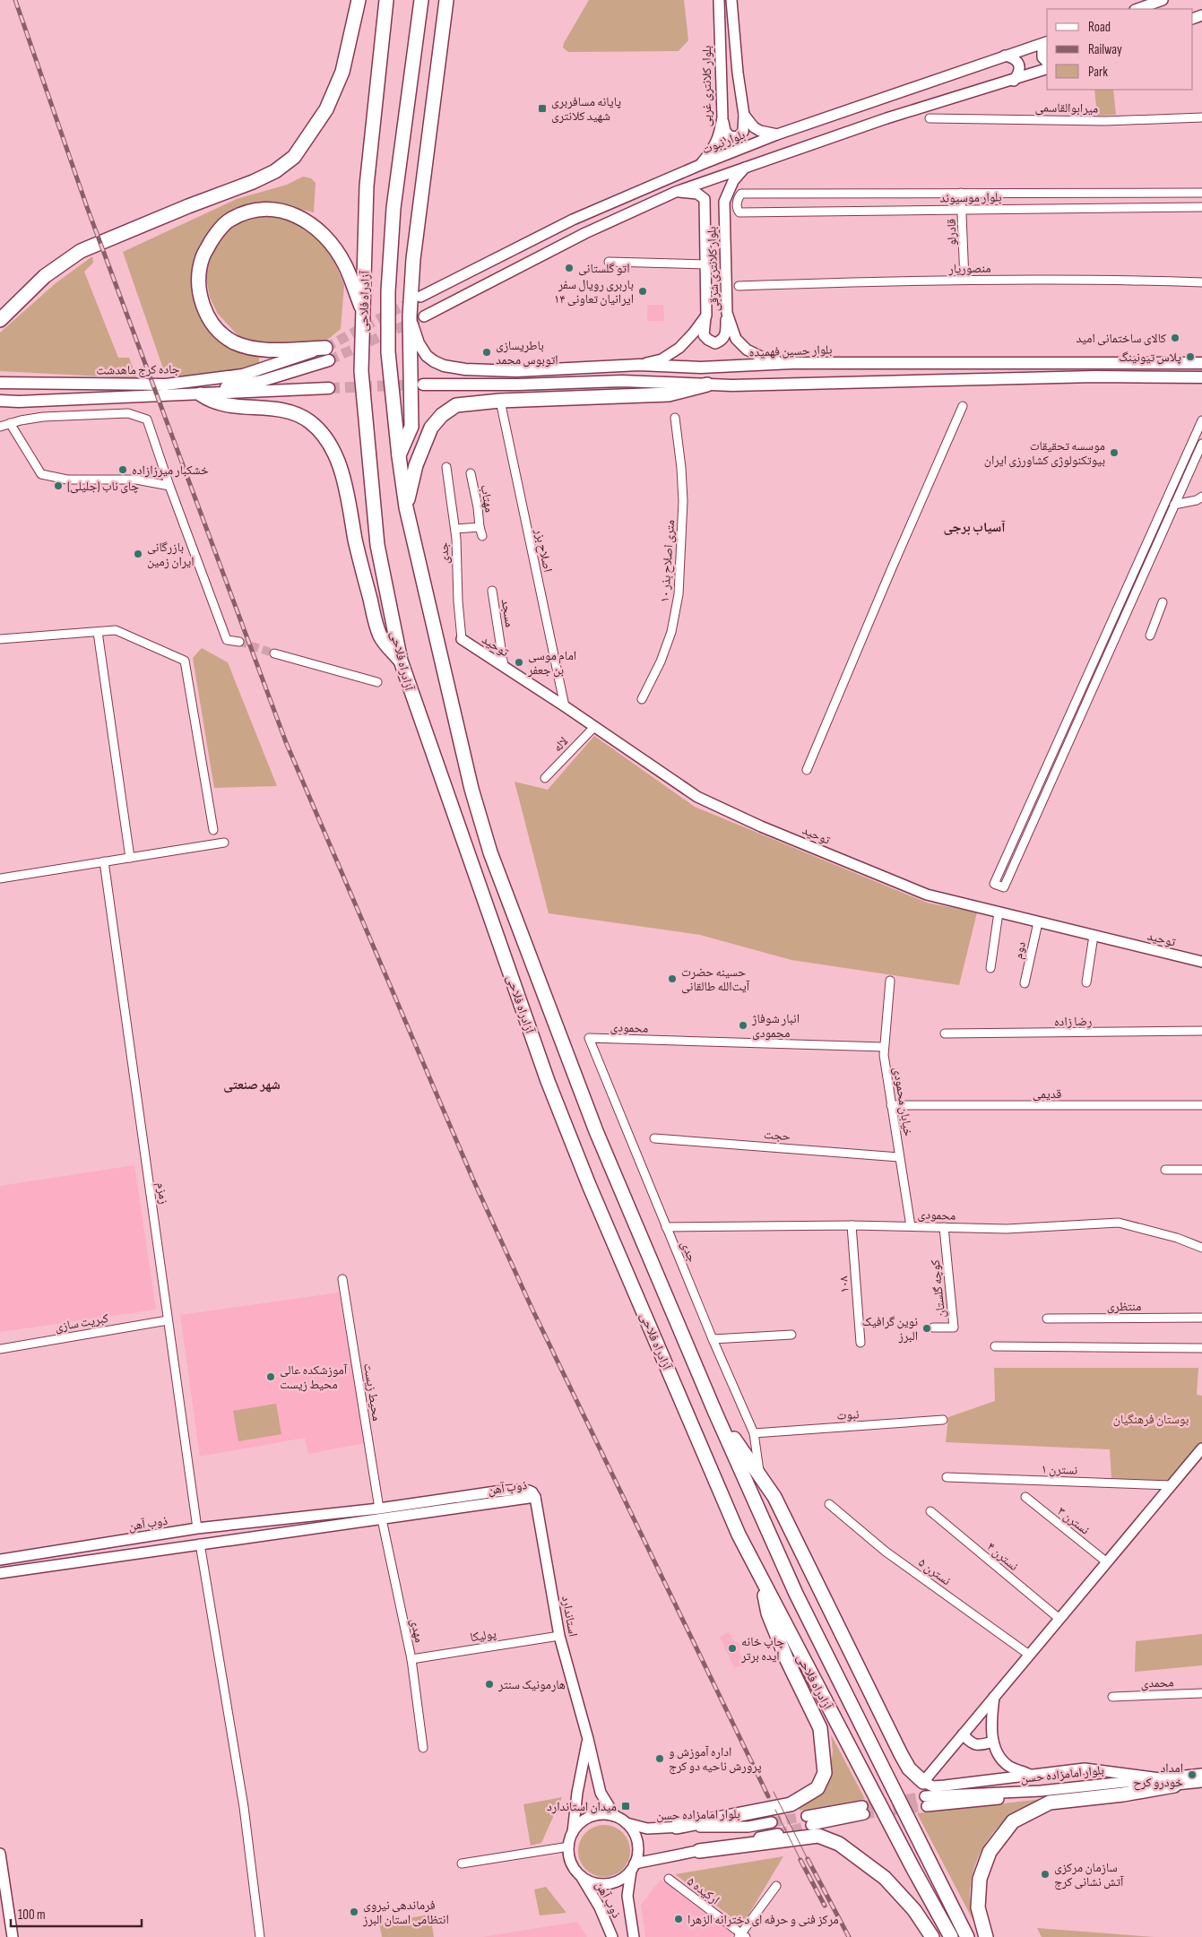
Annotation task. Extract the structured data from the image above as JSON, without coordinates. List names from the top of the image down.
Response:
{
  "streets": {
    "highway": ["آزادراه فلاحی"],
    "main road": [
      "بلوار کلانتری غربی",
      "بلوار نبوت",
      "بلوار کلانتری شرقی",
      "بلوار حسین فهمیده",
      "جاده کرج ماهدشت",
      "توحید",
      "ذوب آهن",
      "استاندارد",
      "بلوار امامزاده حسن"
    ],
    "street": [
      "میرابوالقاسمی",
      "بلوار موسیوند",
      "قادرلو",
      "منصوریار",
      "مهتاب",
      "اصلاح بزر",
      "جدی",
      "۱۰ متری اصلاح بذر",
      "مسجد",
      "لاله",
      "دوم",
      "رضا زاده",
      "محمودی",
      "قدیمی",
      "خیابان محمودی",
      "حجت",
      "زمزم",
      "۱۰۸",
      "کوچه گلستان",
      "منتظری",
      "کبریت سازی",
      "محیط زیست",
      "نبوت",
      "نسترن ۱",
      "نسترن ۳",
      "نسترن ۴",
      "نسترن ۵",
      "مهدی",
      "پولیکا",
      "محمدی",
      "ارکیده ۵"
    ]
  },
  "crossings": [
    ["بلوار کلانتری غربی", "بلوار نبوت"],
    ["بلوار موسیوند", "قادرلو"],
    ["قادرلو", "منصوریار"],
    ["بلوار کلانتری شرقی", "بلوار حسین فهمیده"],
    ["مهتاب", "جدی"],
    ["اصلاح بزر", "توحید"],
    ["جدی", "توحید"],
    ["جدی", "محمودی"],
    ["جدی", "نبوت"],
    ["مسجد", "توحید"],
    ["توحید", "لاله"],
    ["توحید", "دوم"],
    ["محمودی", "خیابان محمودی"],
    ["محمودی", "۱۰۸"],
    ["محمودی", "کوچه گلستان"],
    ["قدیمی", "خیابان محمودی"],
    ["خیابان محمودی", "حجت"],
    ["زمزم", "کبریت سازی"],
    ["زمزم", "ذوب آهن"],
    ["محیط زیست", "ذوب آهن"],
    ["ذوب آهن", "استاندارد"],
    ["ذوب آهن", "مهدی"],
    ["ذوب آهن", "بلوار امامزاده حسن"],
    ["استاندارد", "پولیکا"],
    ["استاندارد", "بلوار امامزاده حسن"],
    ["مهدی", "پولیکا"]
  ],
  "districts": ["آسیاب برجی", "شهر صنعتی"],
  "parks": ["بوستان فرهنگیان"],
  "places": {
    "transit": ["پایانه مسافربری شهید کلانتری", "میدان استاندارد"],
    "other": [
      "اتو گلستانی",
      "باربری رویال سفر ایرانیان تعاونی ۱۴",
      "کالای ساختمانی امید",
      "باطریسازی اتوبوس محمد",
      "پلاس تیونینگ",
      "موسسه تحقیقات بیوتکنولوژی کشاورزی ایران",
      "خشکبار میرزازاده",
      "چای ناب (جلیلی)",
      "بازرگانی ایران زمین",
      "امام موسی بن جعفر",
      "حسینه حضرت آیت‌الله طالقانی",
      "انبار شوفاژ محمودی",
      "نوین گرافیک البرز",
      "آموزشکده عالی محیط زیست",
      "چاپ خانه ایده برتر",
      "هارمونیک سنتر",
      "اداره آموزش و پرورش ناحیه دو کرج",
      "امداد خودرو کرح",
      "سازمان مرکزی آتش نشانی کرج",
      "فرماندهی نیروی انتظامی استان البرز",
      "مرکز فنی و حرفه ای دخترانه الزهرا"
    ]
  },
  "legend": ["Road", "Railway", "Park"],
  "scale_bar": "100 m"
}
